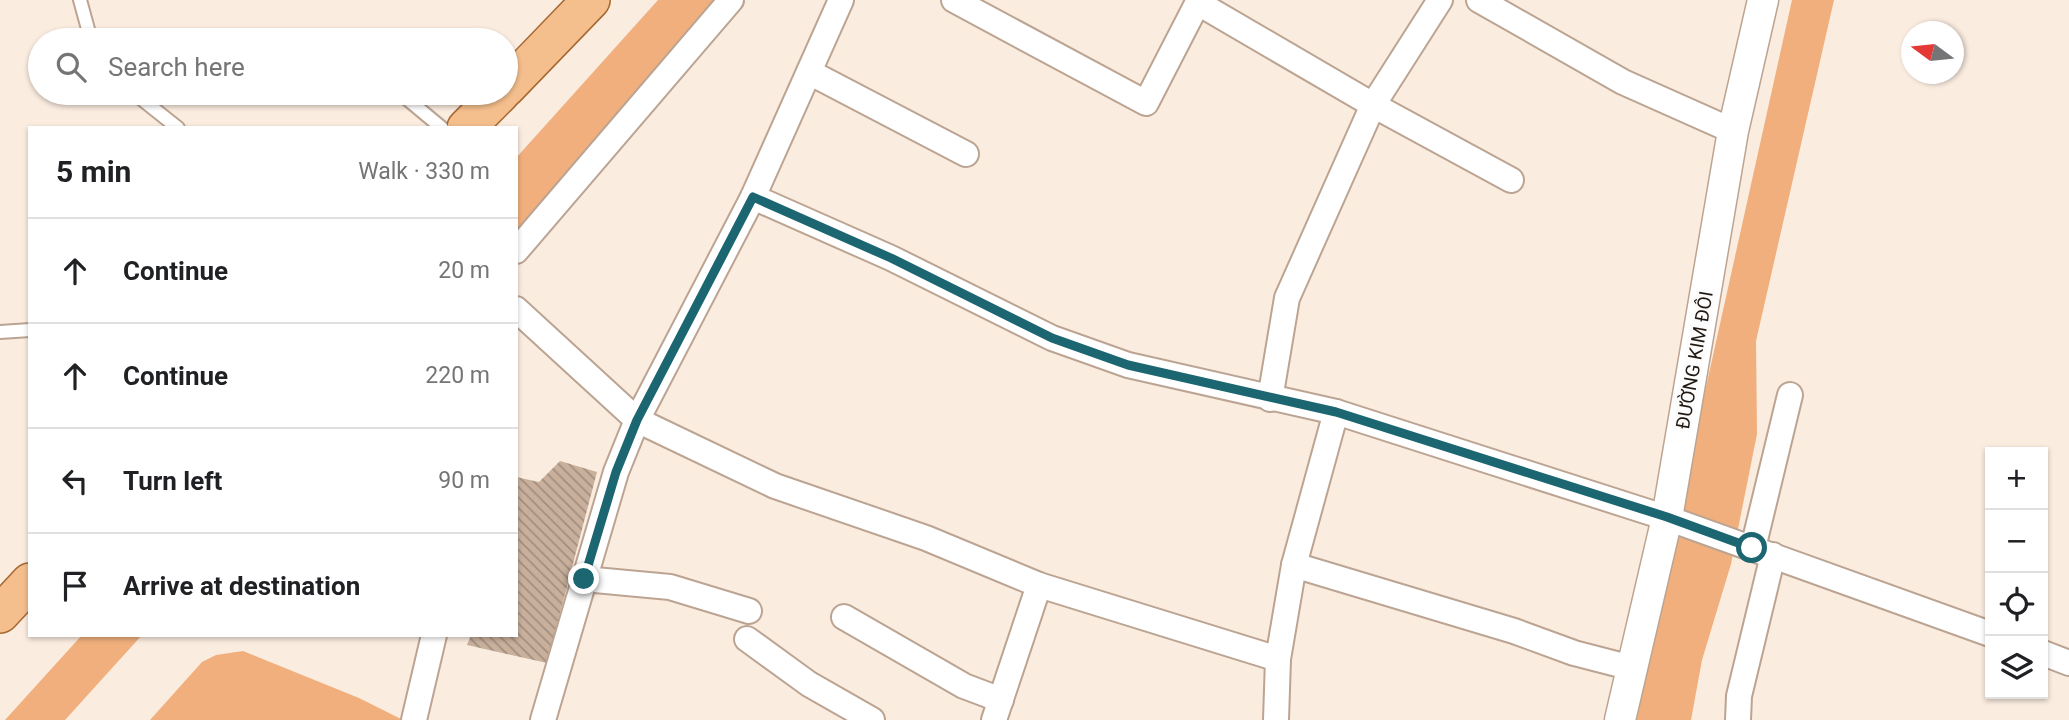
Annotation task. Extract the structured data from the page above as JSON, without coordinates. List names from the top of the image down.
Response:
{
  "streets": {
    "street": ["ĐƯỜNG KIM ĐÔI"]
  },
  "north": "left",
  "page": {
    "search": "Search here",
    "heading": ["5 min", "Walk · 330 m"],
    "list": [
      ["Continue", "20 m"],
      ["Continue", "220 m"],
      ["Turn left", "90 m"],
      "Arrive at destination"
    ],
    "map_buttons": ["+", "−"]
  }
}
